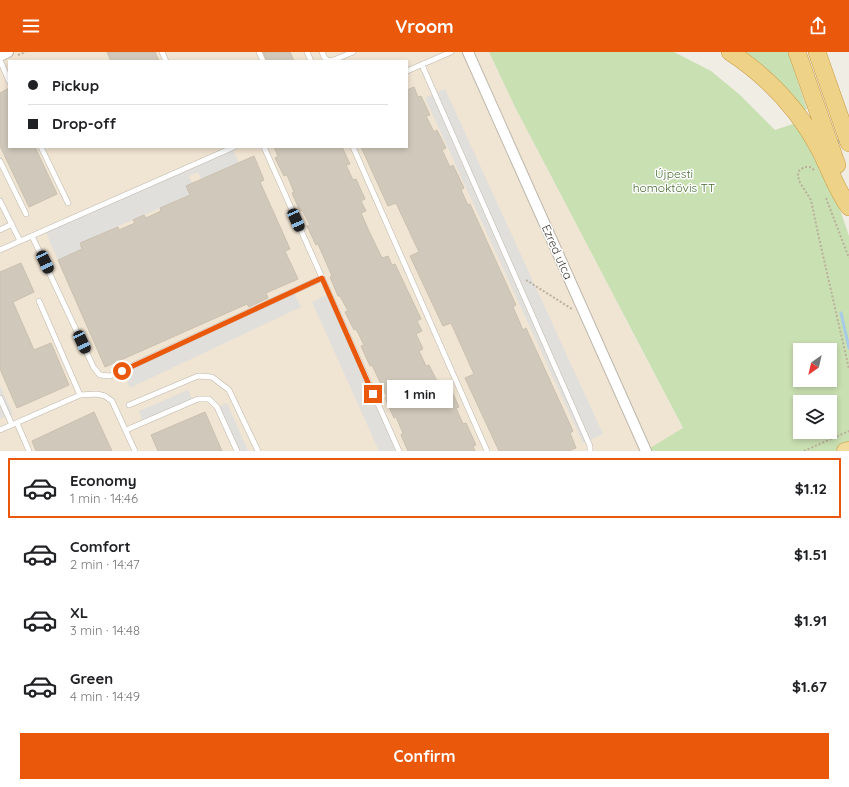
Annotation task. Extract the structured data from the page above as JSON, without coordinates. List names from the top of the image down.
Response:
{
  "streets": {
    "street": ["Ezred utca"]
  },
  "parks": ["Újpesti homoktövis TT"],
  "north": "bottom left",
  "page": {
    "header": "Vroom",
    "banner": ["Pickup", "Drop-off"],
    "bubble": "1 min",
    "list": [
      {
        "name": "Economy",
        "note": "1 min · 14:46",
        "value": "$1.12"
      },
      {
        "name": "Comfort",
        "note": "2 min · 14:47",
        "value": "$1.51"
      },
      {
        "name": "XL",
        "note": "3 min · 14:48",
        "value": "$1.91"
      },
      {
        "name": "Green",
        "note": "4 min · 14:49",
        "value": "$1.67"
      }
    ],
    "buttons": "Confirm"
  }
}
